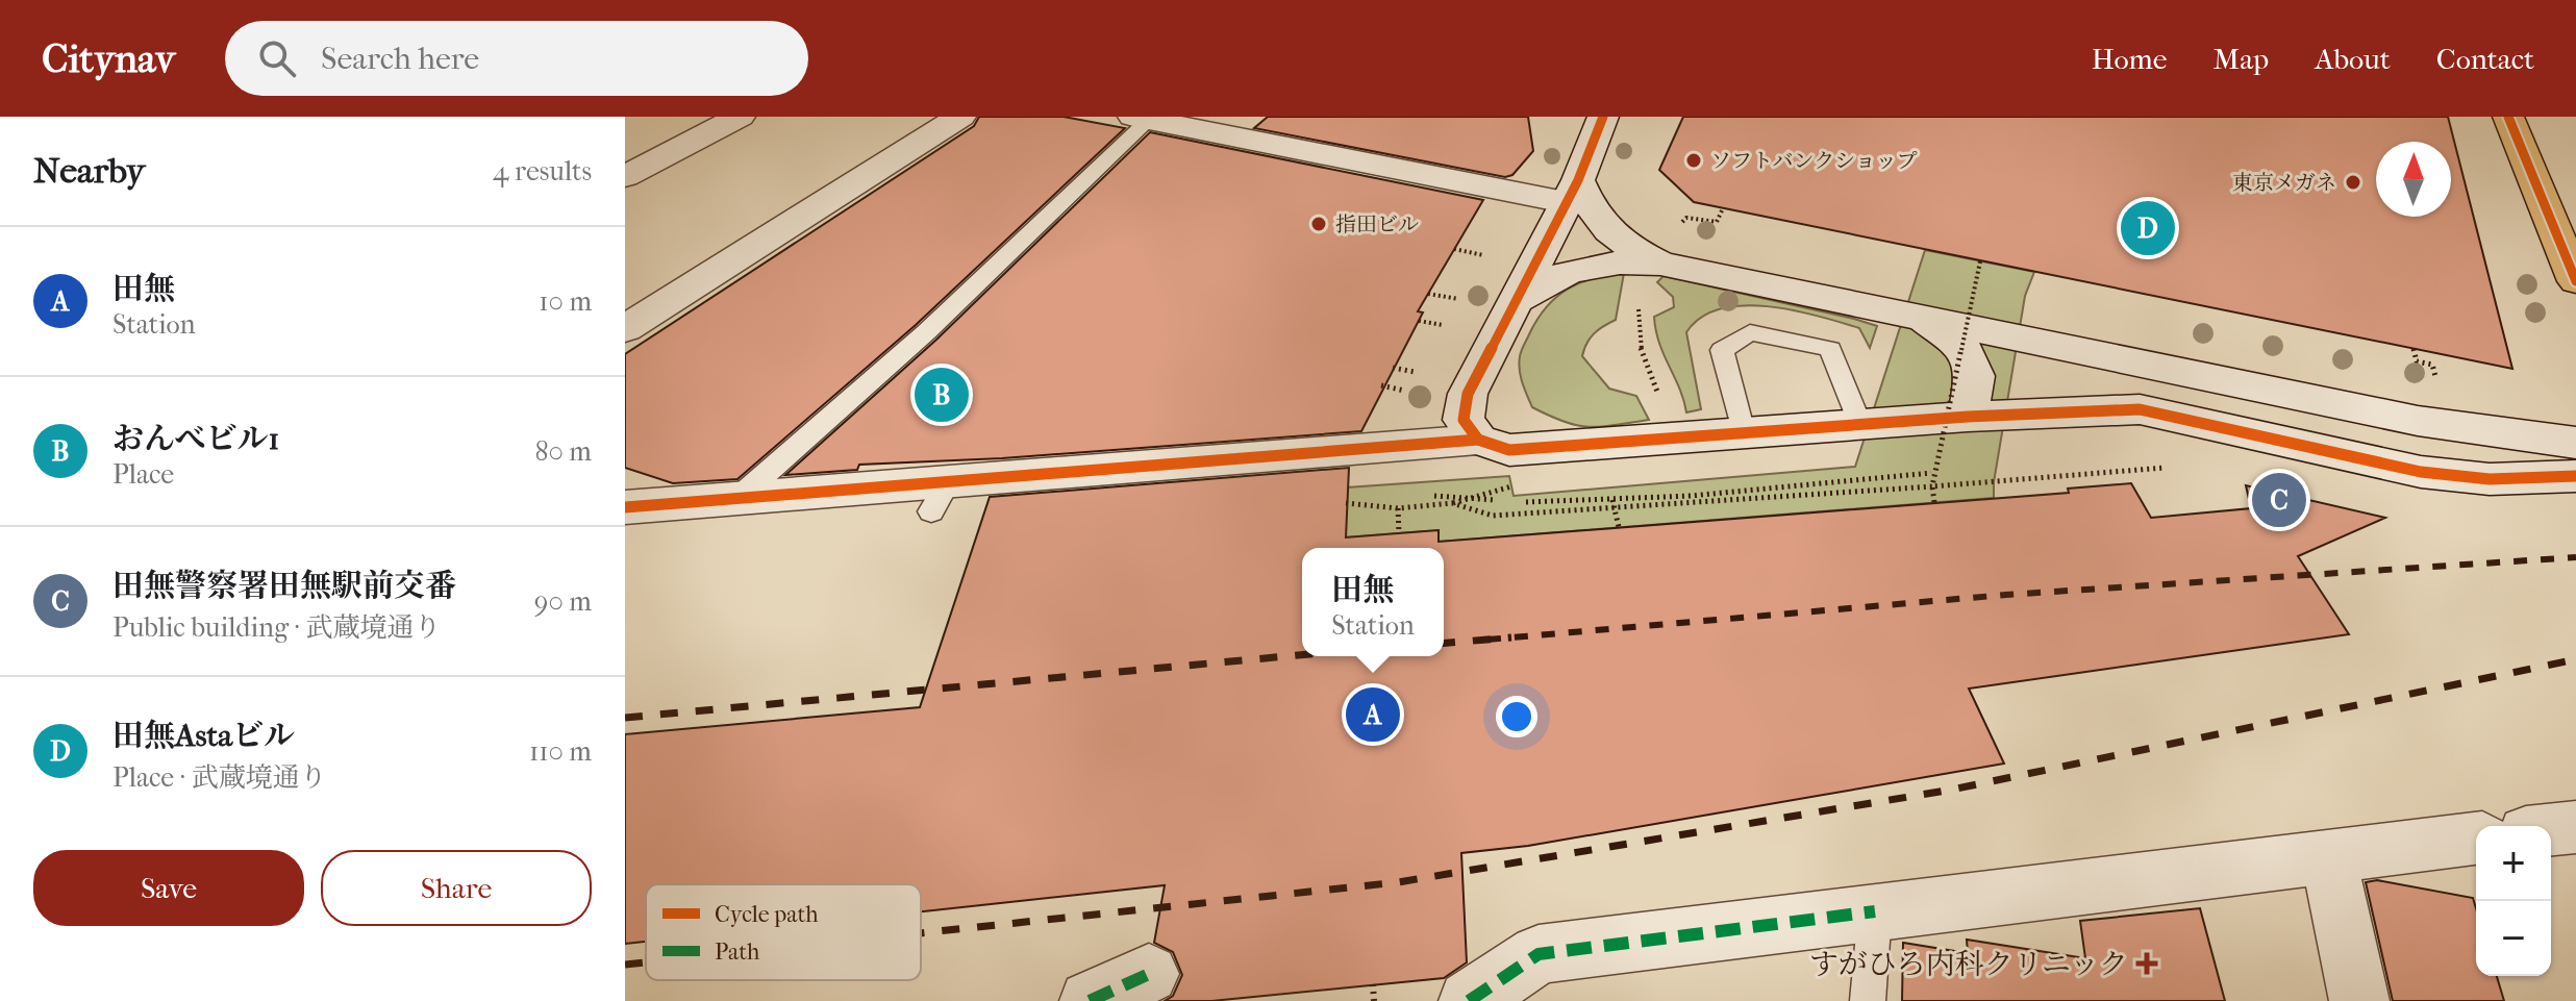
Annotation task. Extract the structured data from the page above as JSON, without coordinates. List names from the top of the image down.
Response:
{
  "places": {
    "other": ["ソフトバンクショップ", "東京メガネ", "指田ビル"],
    "health": ["すがひろ内科クリニック"]
  },
  "legend": ["Cycle path", "Path"],
  "north": "top",
  "page": {
    "header": "Citynav",
    "search": "Search here",
    "nav": [
      "Home",
      "Map",
      "About",
      "Contact"
    ],
    "heading": ["Nearby", "4 results"],
    "pins": [
      "D",
      "B",
      "C",
      "A"
    ],
    "list": [
      {
        "mark": "A",
        "name": "田無",
        "note": "Station",
        "value": "10 m"
      },
      {
        "mark": "B",
        "name": "おんべビル1",
        "note": "Place",
        "value": "80 m"
      },
      {
        "mark": "C",
        "name": "田無警察署田無駅前交番",
        "note": "Public building · 武蔵境通り",
        "value": "90 m"
      },
      {
        "mark": "D",
        "name": "田無Astaビル",
        "note": "Place · 武蔵境通り",
        "value": "110 m"
      }
    ],
    "popup": ["田無", "Station"],
    "buttons": ["Save", "Share"],
    "map_buttons": ["+", "−"]
  }
}
